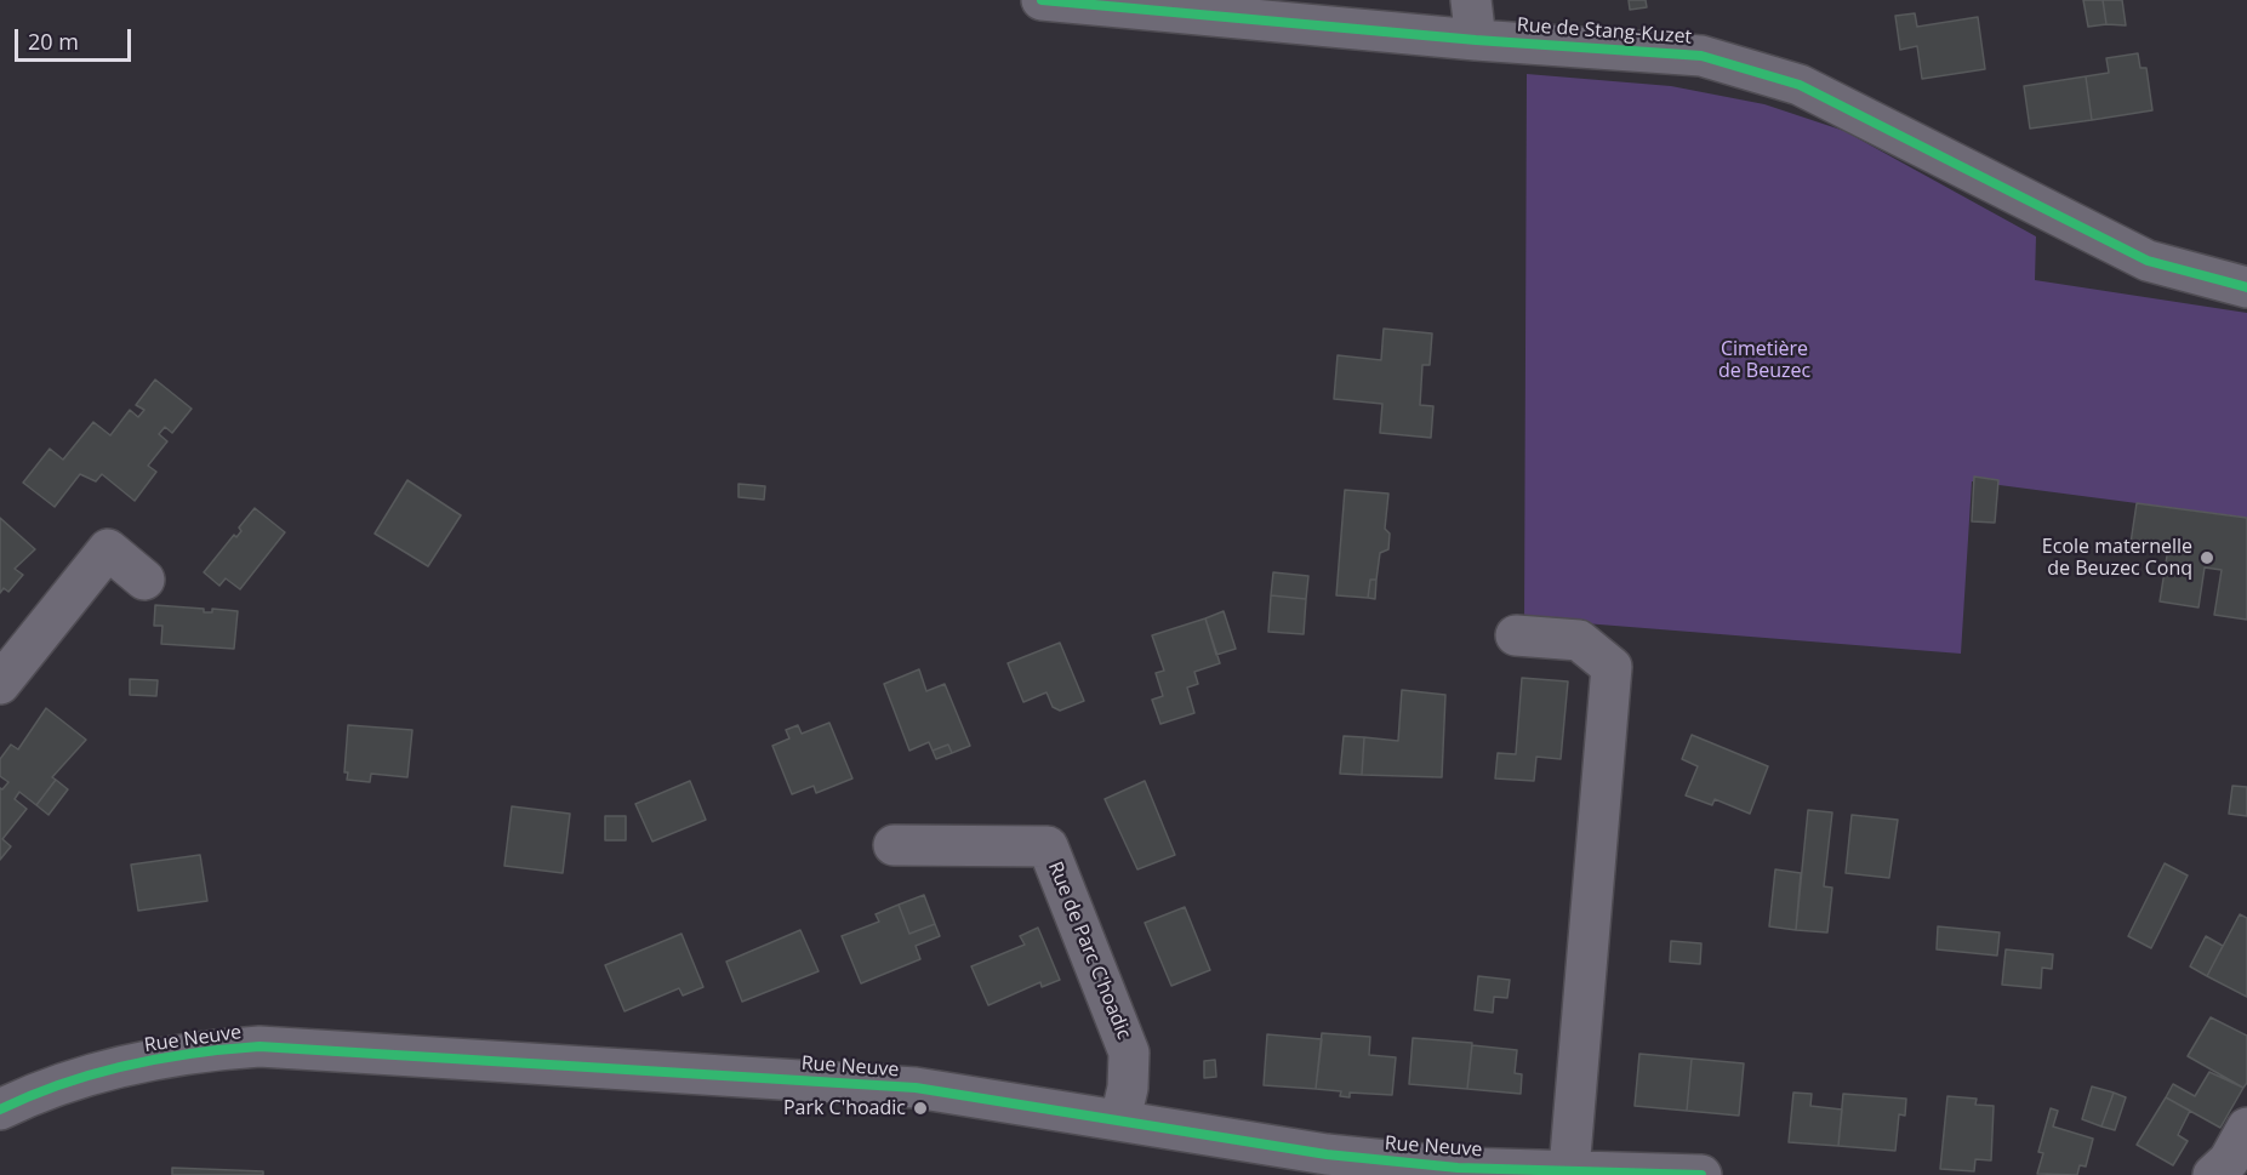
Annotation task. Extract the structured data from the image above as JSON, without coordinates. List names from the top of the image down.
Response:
{
  "streets": {
    "street": ["Rue de Stang-Kuzet", "Rue de Parc C'hoadic", "Rue Neuve"]
  },
  "crossings": [
    ["Rue de Parc C'hoadic", "Rue Neuve"]
  ],
  "parks": ["Cimetière de Beuzec"],
  "places": ["Ecole maternelle de Beuzec Conq", "Park C'hoadic"],
  "scale_bar": "20 m"
}
